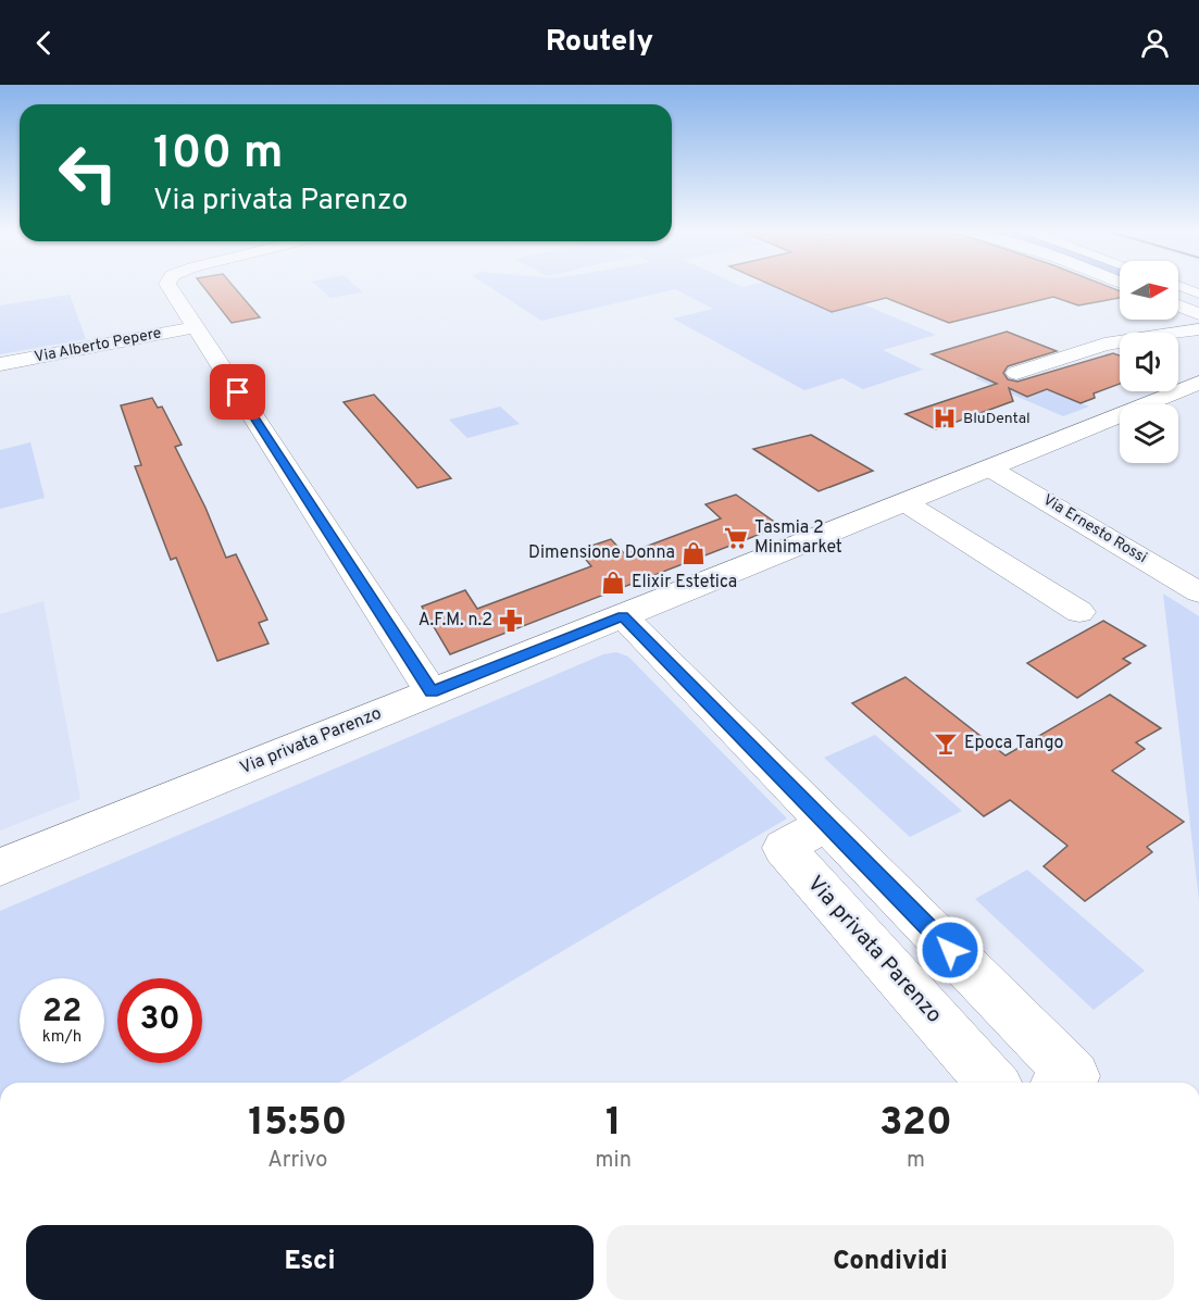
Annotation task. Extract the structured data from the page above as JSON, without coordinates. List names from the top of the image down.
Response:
{
  "streets": {
    "street": ["Via Alberto Pepere", "Via Ernesto Rossi", "Via privata Parenzo"]
  },
  "crossings": [
    ["Via Ernesto Rossi", "Via privata Parenzo"]
  ],
  "places": {
    "hospital": ["BluDental"],
    "supermarket": ["Tasmia 2 Minimarket"],
    "shop": ["Dimensione Donna", "Elixir Estetica"],
    "pharmacy": ["A.F.M. n.2"],
    "bar": ["Epoca Tango"]
  },
  "north": "right",
  "page": {
    "header": "Routely",
    "turn": ["100 m", "Via privata Parenzo"],
    "speed": "22 km/h",
    "limit": "30",
    "eta": [
      "15:50",
      "Arrivo",
      "1",
      "min",
      "320",
      "m"
    ],
    "buttons": ["Esci", "Condividi"]
  }
}
